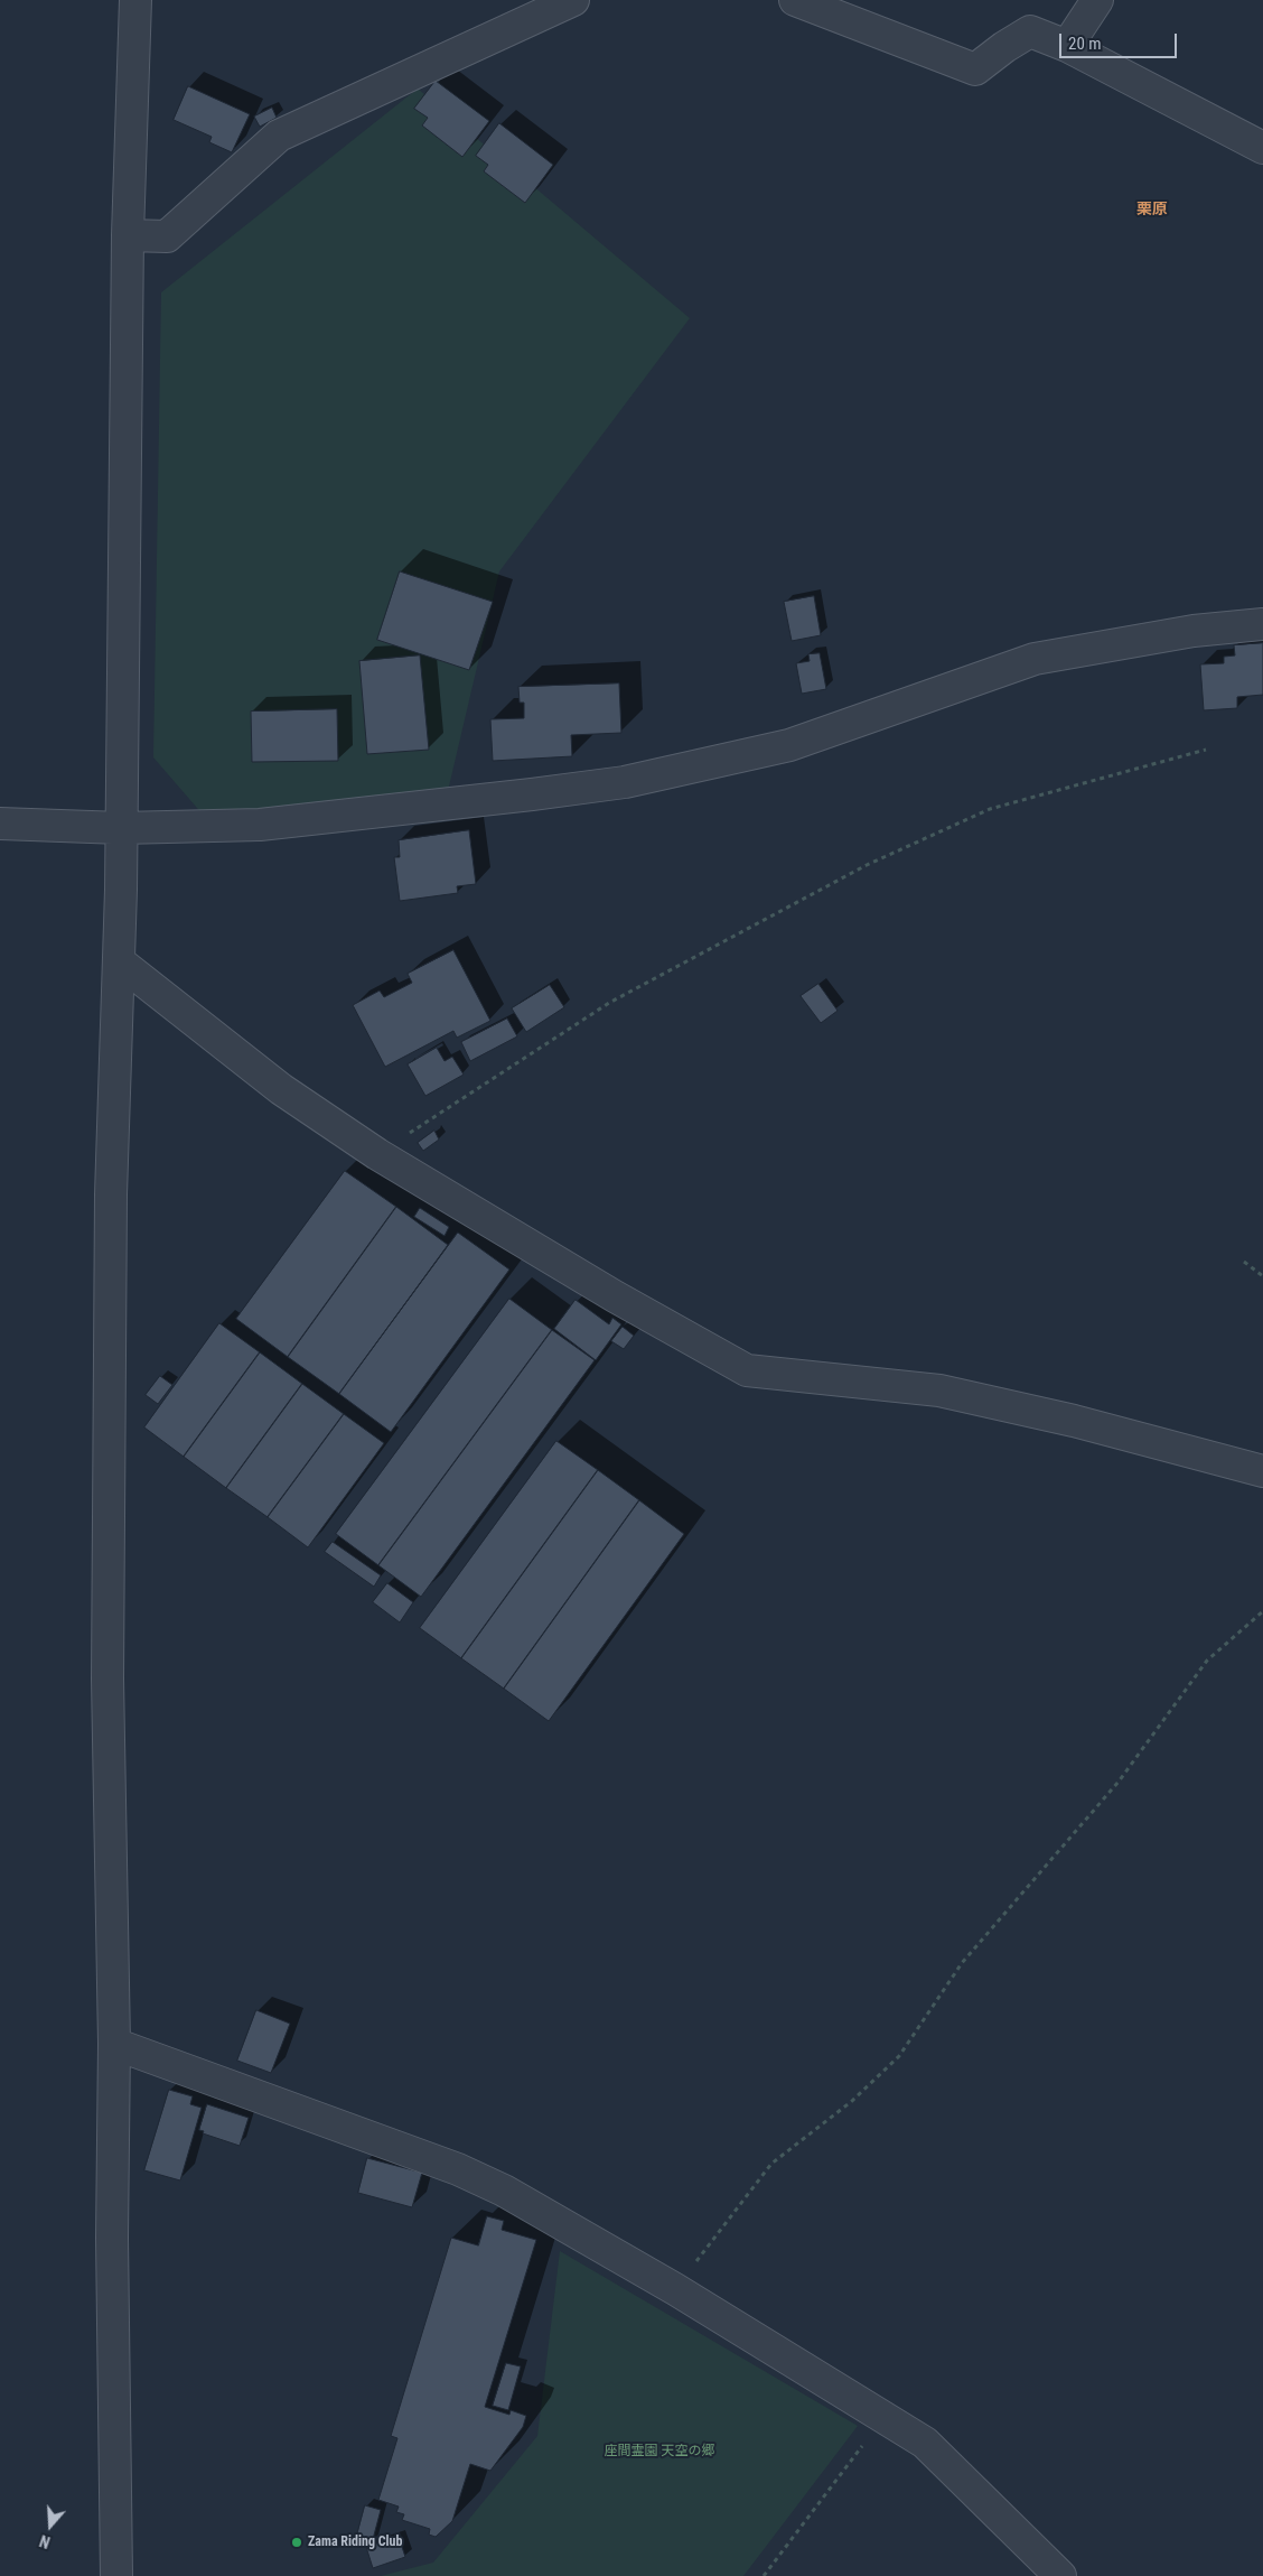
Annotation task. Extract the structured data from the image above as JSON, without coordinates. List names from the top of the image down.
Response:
{
  "districts": ["栗原"],
  "parks": ["座間霊園 天空の郷"],
  "places": ["Zama Riding Club"],
  "scale_bar": "20 m",
  "north": "bottom"
}
